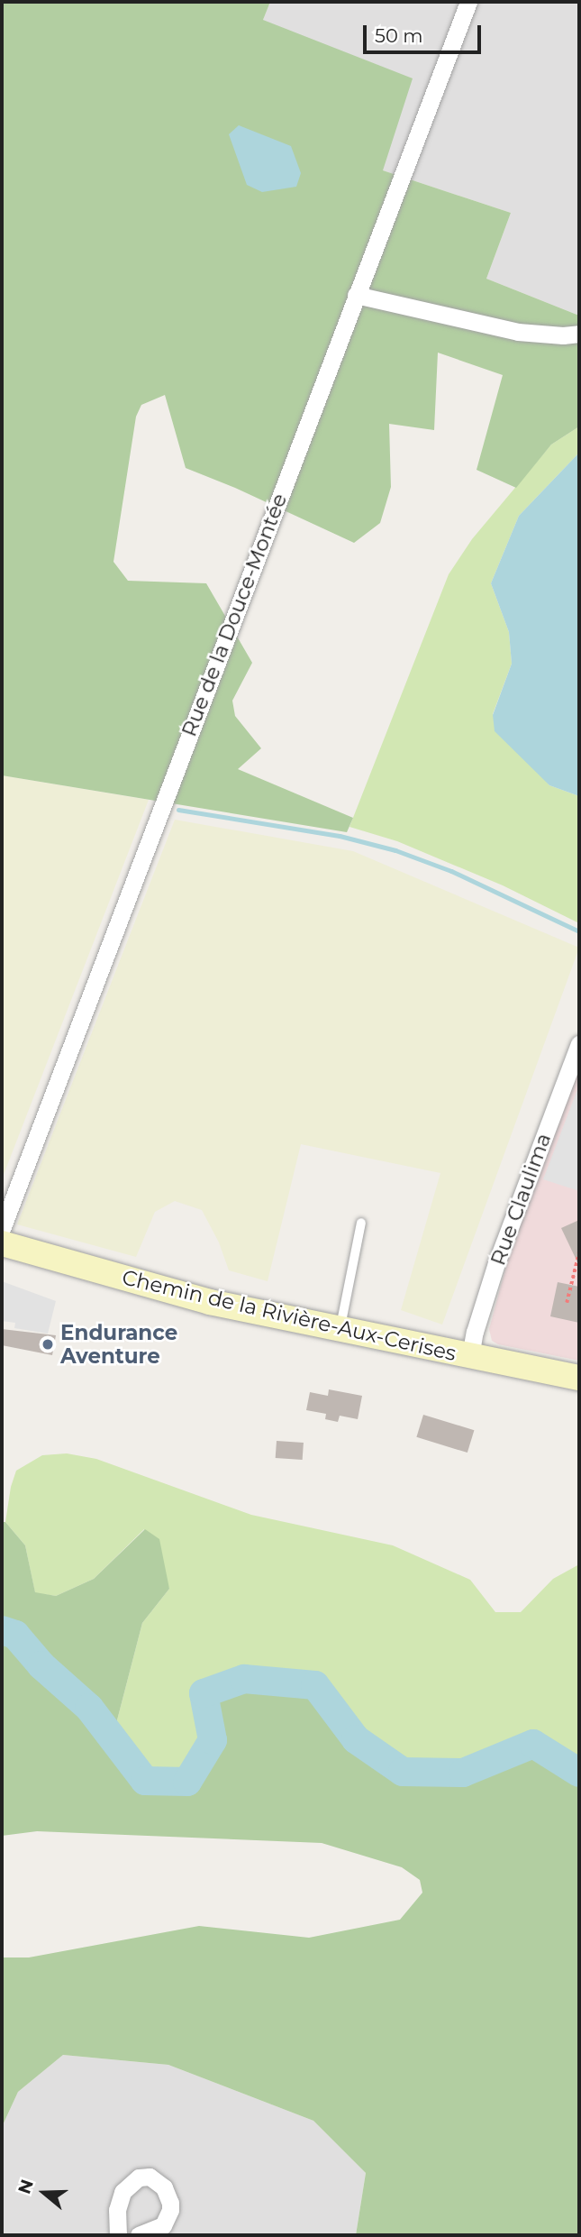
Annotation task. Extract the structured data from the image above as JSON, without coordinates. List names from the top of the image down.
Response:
{
  "streets": {
    "main road": ["Chemin de la Rivière-Aux-Cerises"],
    "street": ["Rue de la Douce-Montée", "Rue Claulima"]
  },
  "crossings": [
    ["Rue Claulima", "Chemin de la Rivière-Aux-Cerises"]
  ],
  "places": ["Endurance Aventure"],
  "scale_bar": "50 m",
  "north": "left"
}
